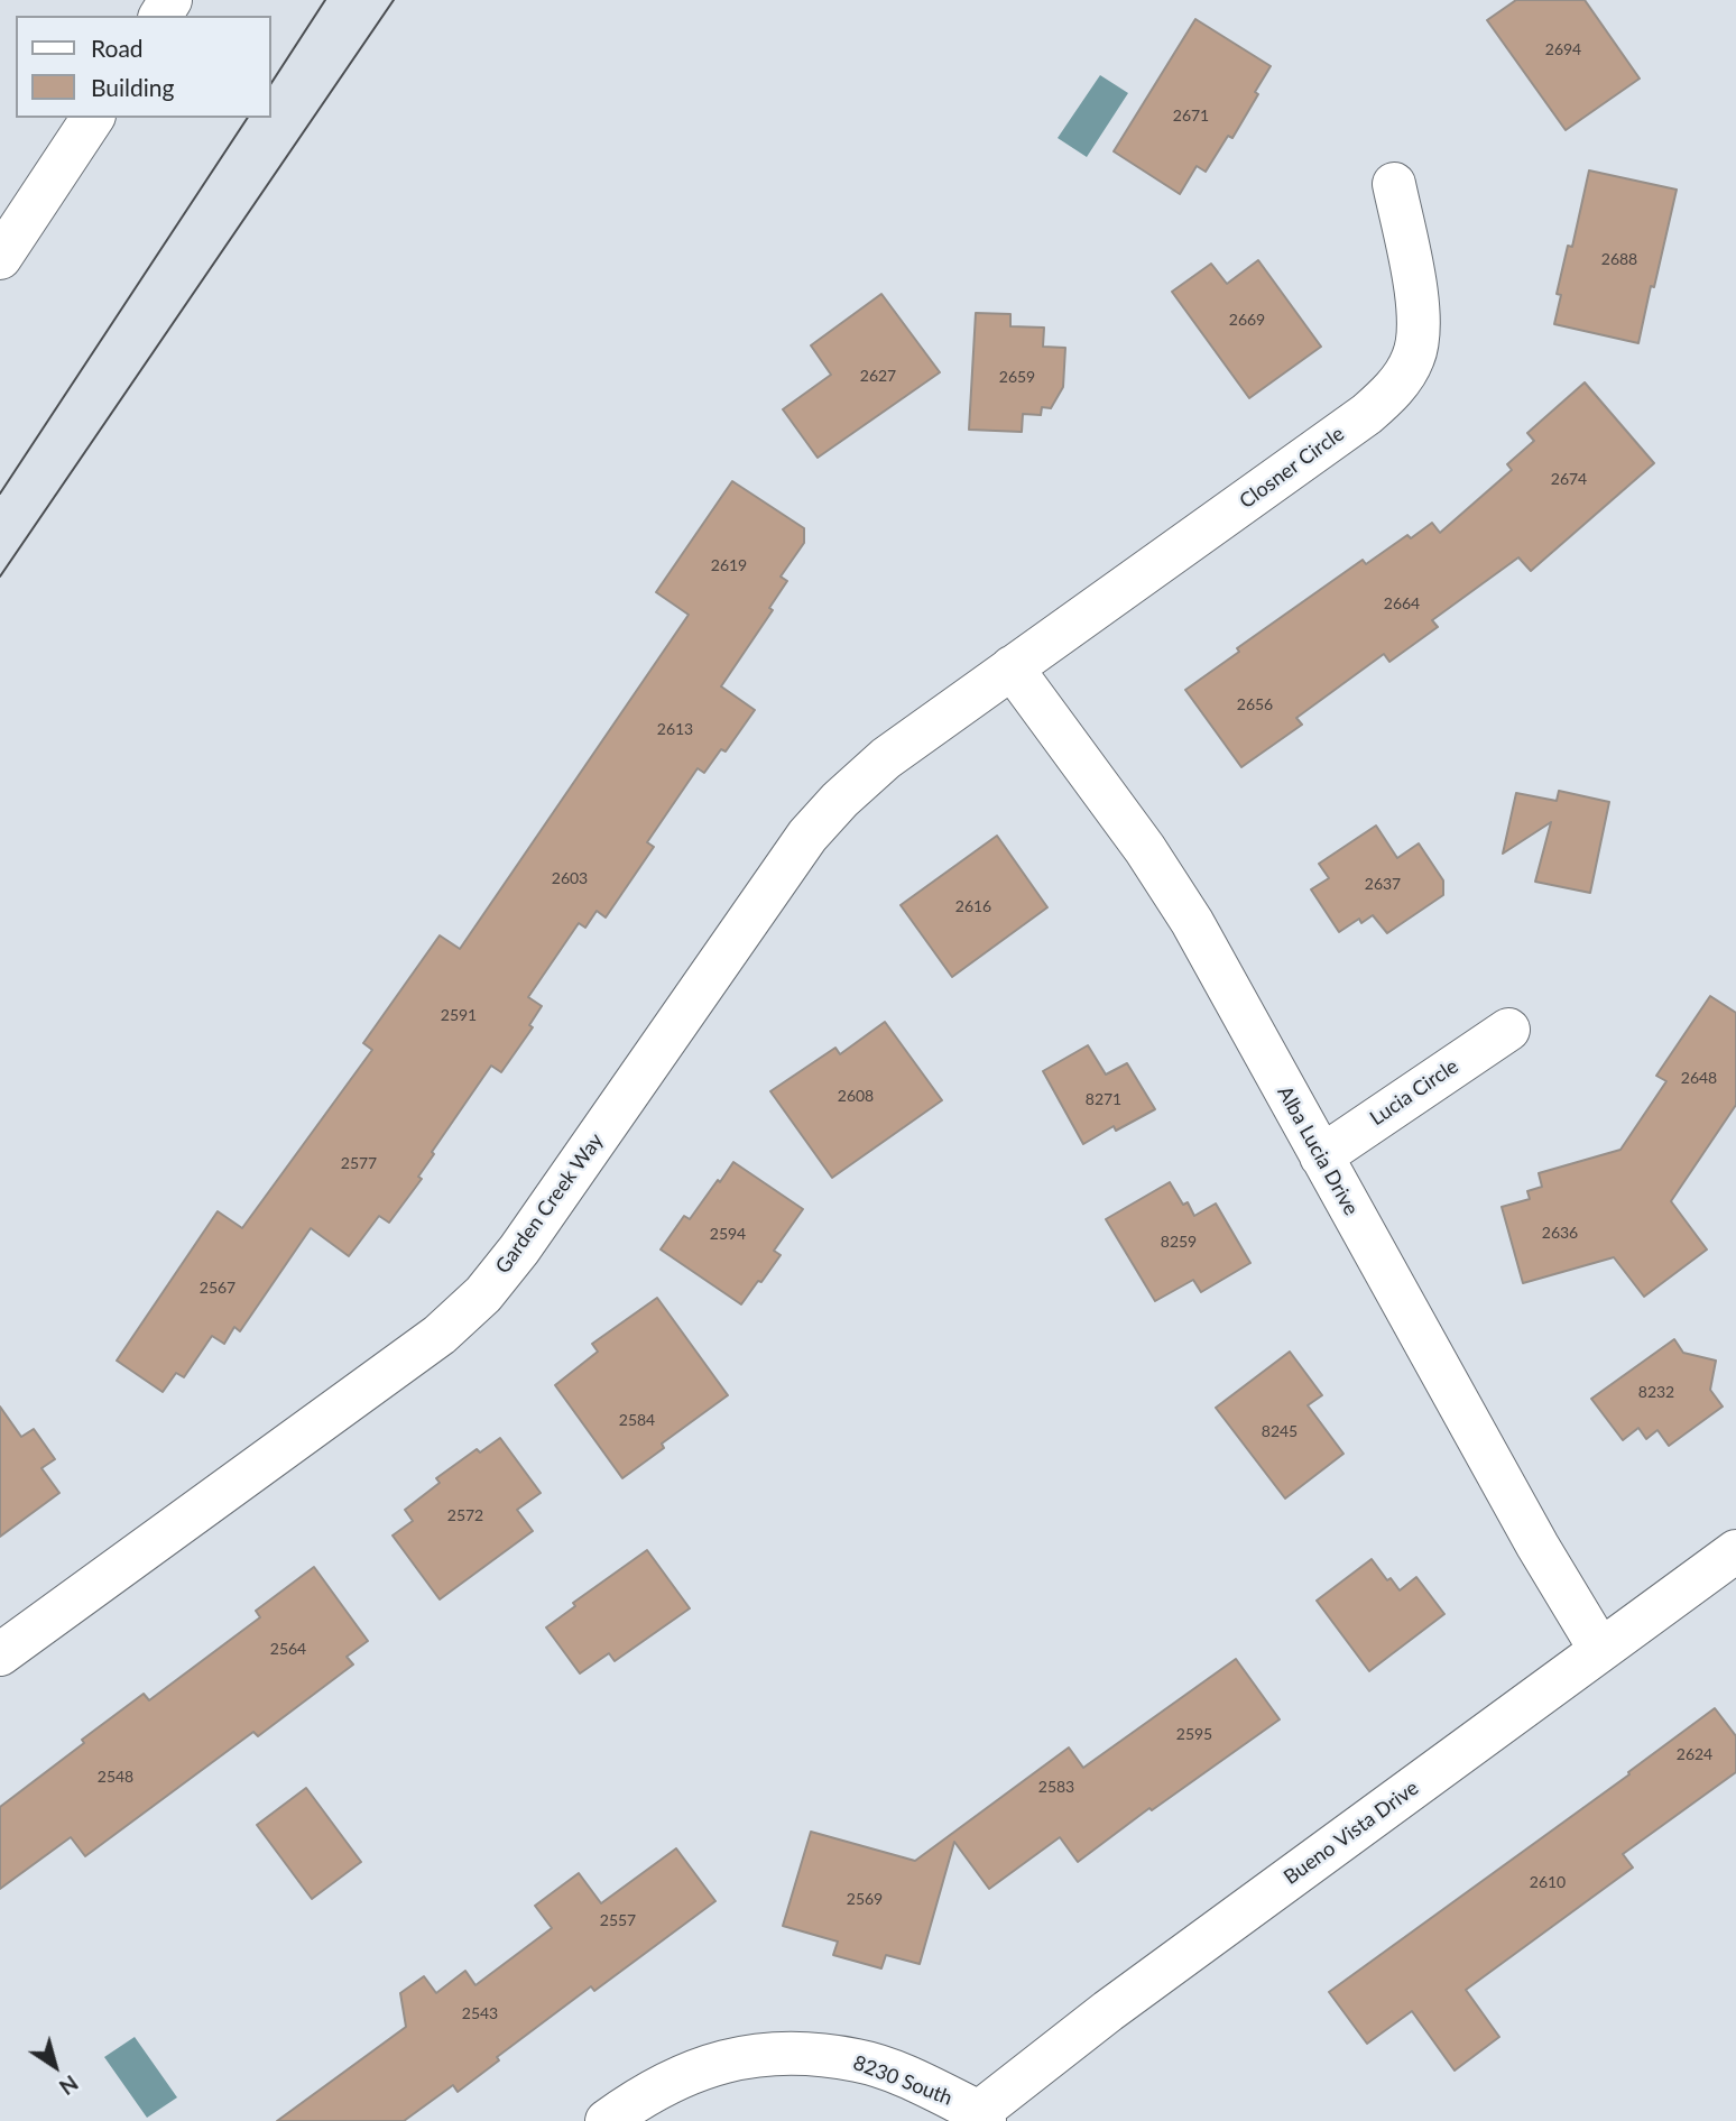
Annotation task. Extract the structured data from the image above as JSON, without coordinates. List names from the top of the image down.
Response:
{
  "streets": {
    "street": [
      "Closner Circle",
      "Lucia Circle",
      "Alba Lucia Drive",
      "Garden Creek Way",
      "Bueno Vista Drive",
      "8230 South"
    ]
  },
  "crossings": [
    ["Closner Circle", "Alba Lucia Drive"],
    ["Closner Circle", "Garden Creek Way"],
    ["Lucia Circle", "Alba Lucia Drive"],
    ["Alba Lucia Drive", "Garden Creek Way"],
    ["Alba Lucia Drive", "Bueno Vista Drive"],
    ["Bueno Vista Drive", "8230 South"]
  ],
  "house_numbers": [
    "2694",
    "2671",
    "2688",
    "2669",
    "2627",
    "2659",
    "2674",
    "2619",
    "2664",
    "2656",
    "2613",
    "2603",
    "2637",
    "2616",
    "2591",
    "2648",
    "2608",
    "8271",
    "2577",
    "2636",
    "2594",
    "8259",
    "2567",
    "8232",
    "2584",
    "8245",
    "2572",
    "2564",
    "2595",
    "2624",
    "2548",
    "2583",
    "2610",
    "2569",
    "2557",
    "2543"
  ],
  "legend": ["Road", "Building"],
  "north": "bottom right"
}
